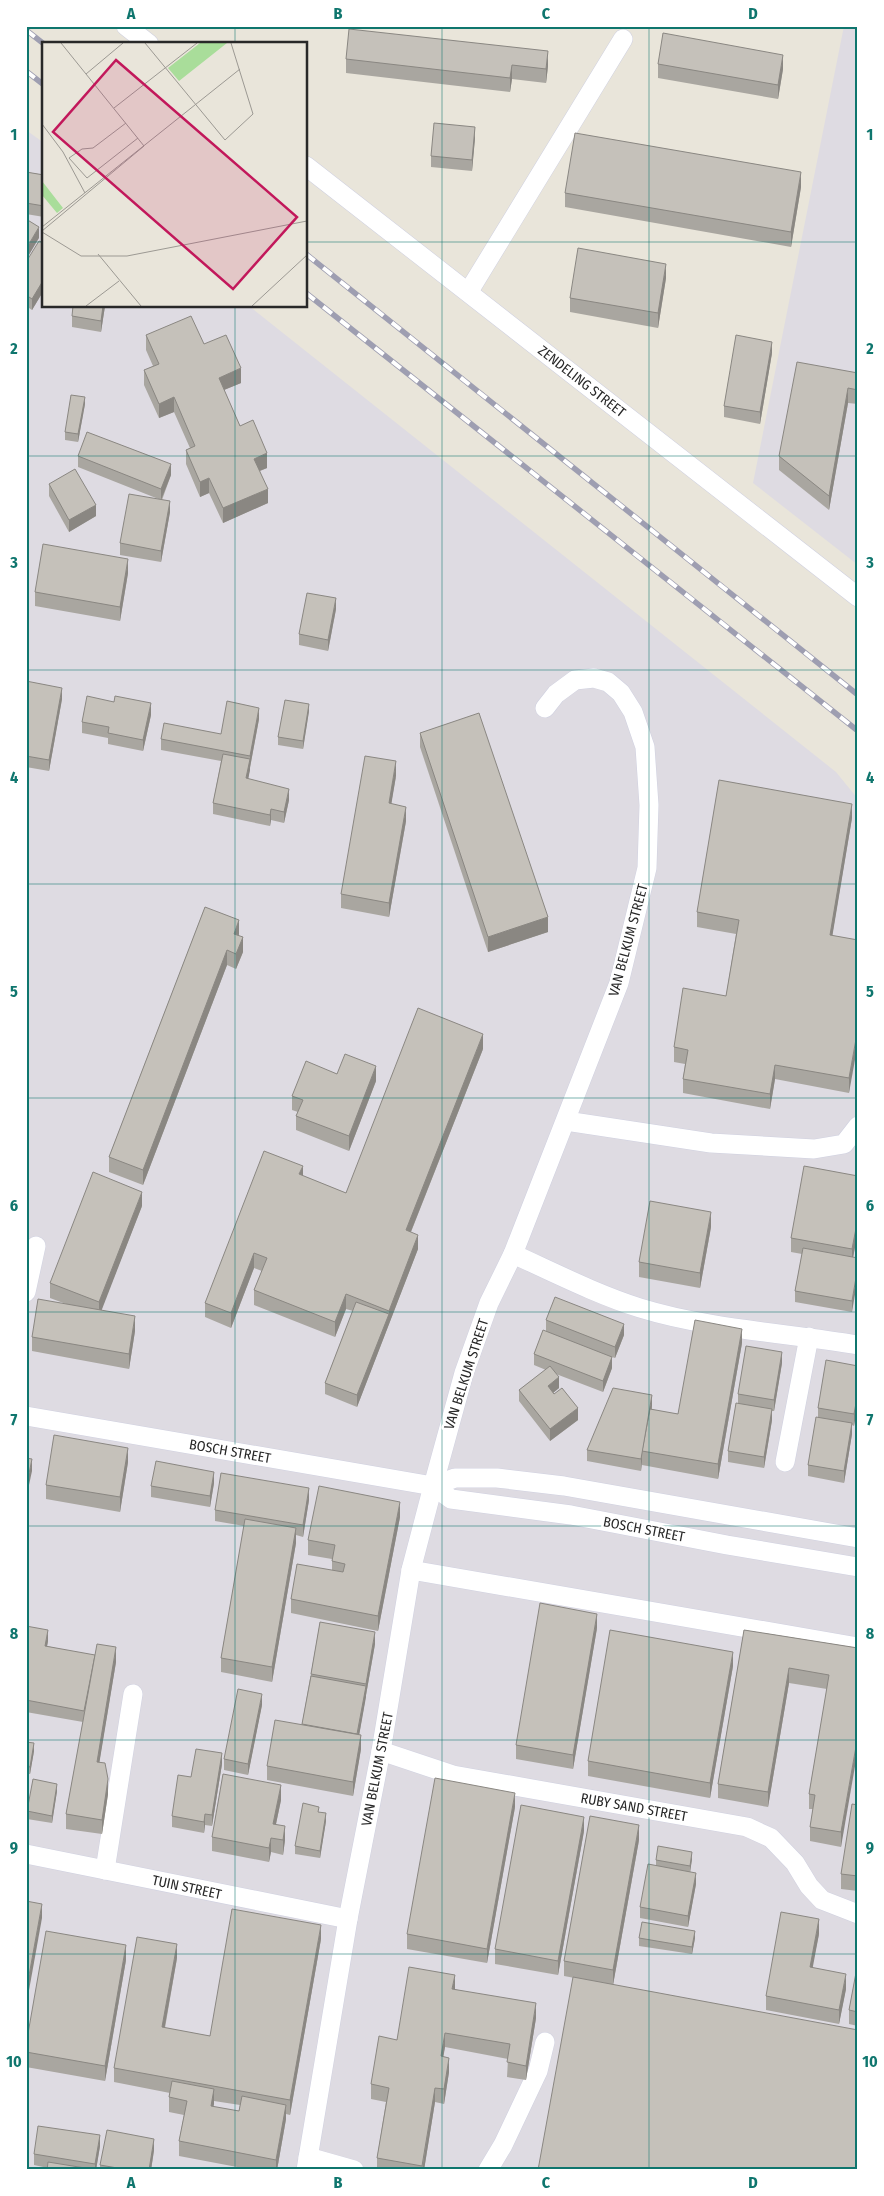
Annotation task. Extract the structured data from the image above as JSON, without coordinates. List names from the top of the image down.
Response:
{
  "streets": {
    "street": [
      "ZENDELING STREET",
      "VAN BELKUM STREET",
      "BOSCH STREET",
      "RUBY SAND STREET",
      "TUIN STREET"
    ]
  },
  "crossings": [
    ["VAN BELKUM STREET", "BOSCH STREET"],
    ["VAN BELKUM STREET", "RUBY SAND STREET"],
    ["VAN BELKUM STREET", "TUIN STREET"]
  ],
  "grid": {
    "columns": [
      "A",
      "B",
      "C",
      "D"
    ],
    "rows": [
      "1",
      "2",
      "3",
      "4",
      "5",
      "6",
      "7",
      "8",
      "9",
      "10"
    ]
  }
}
